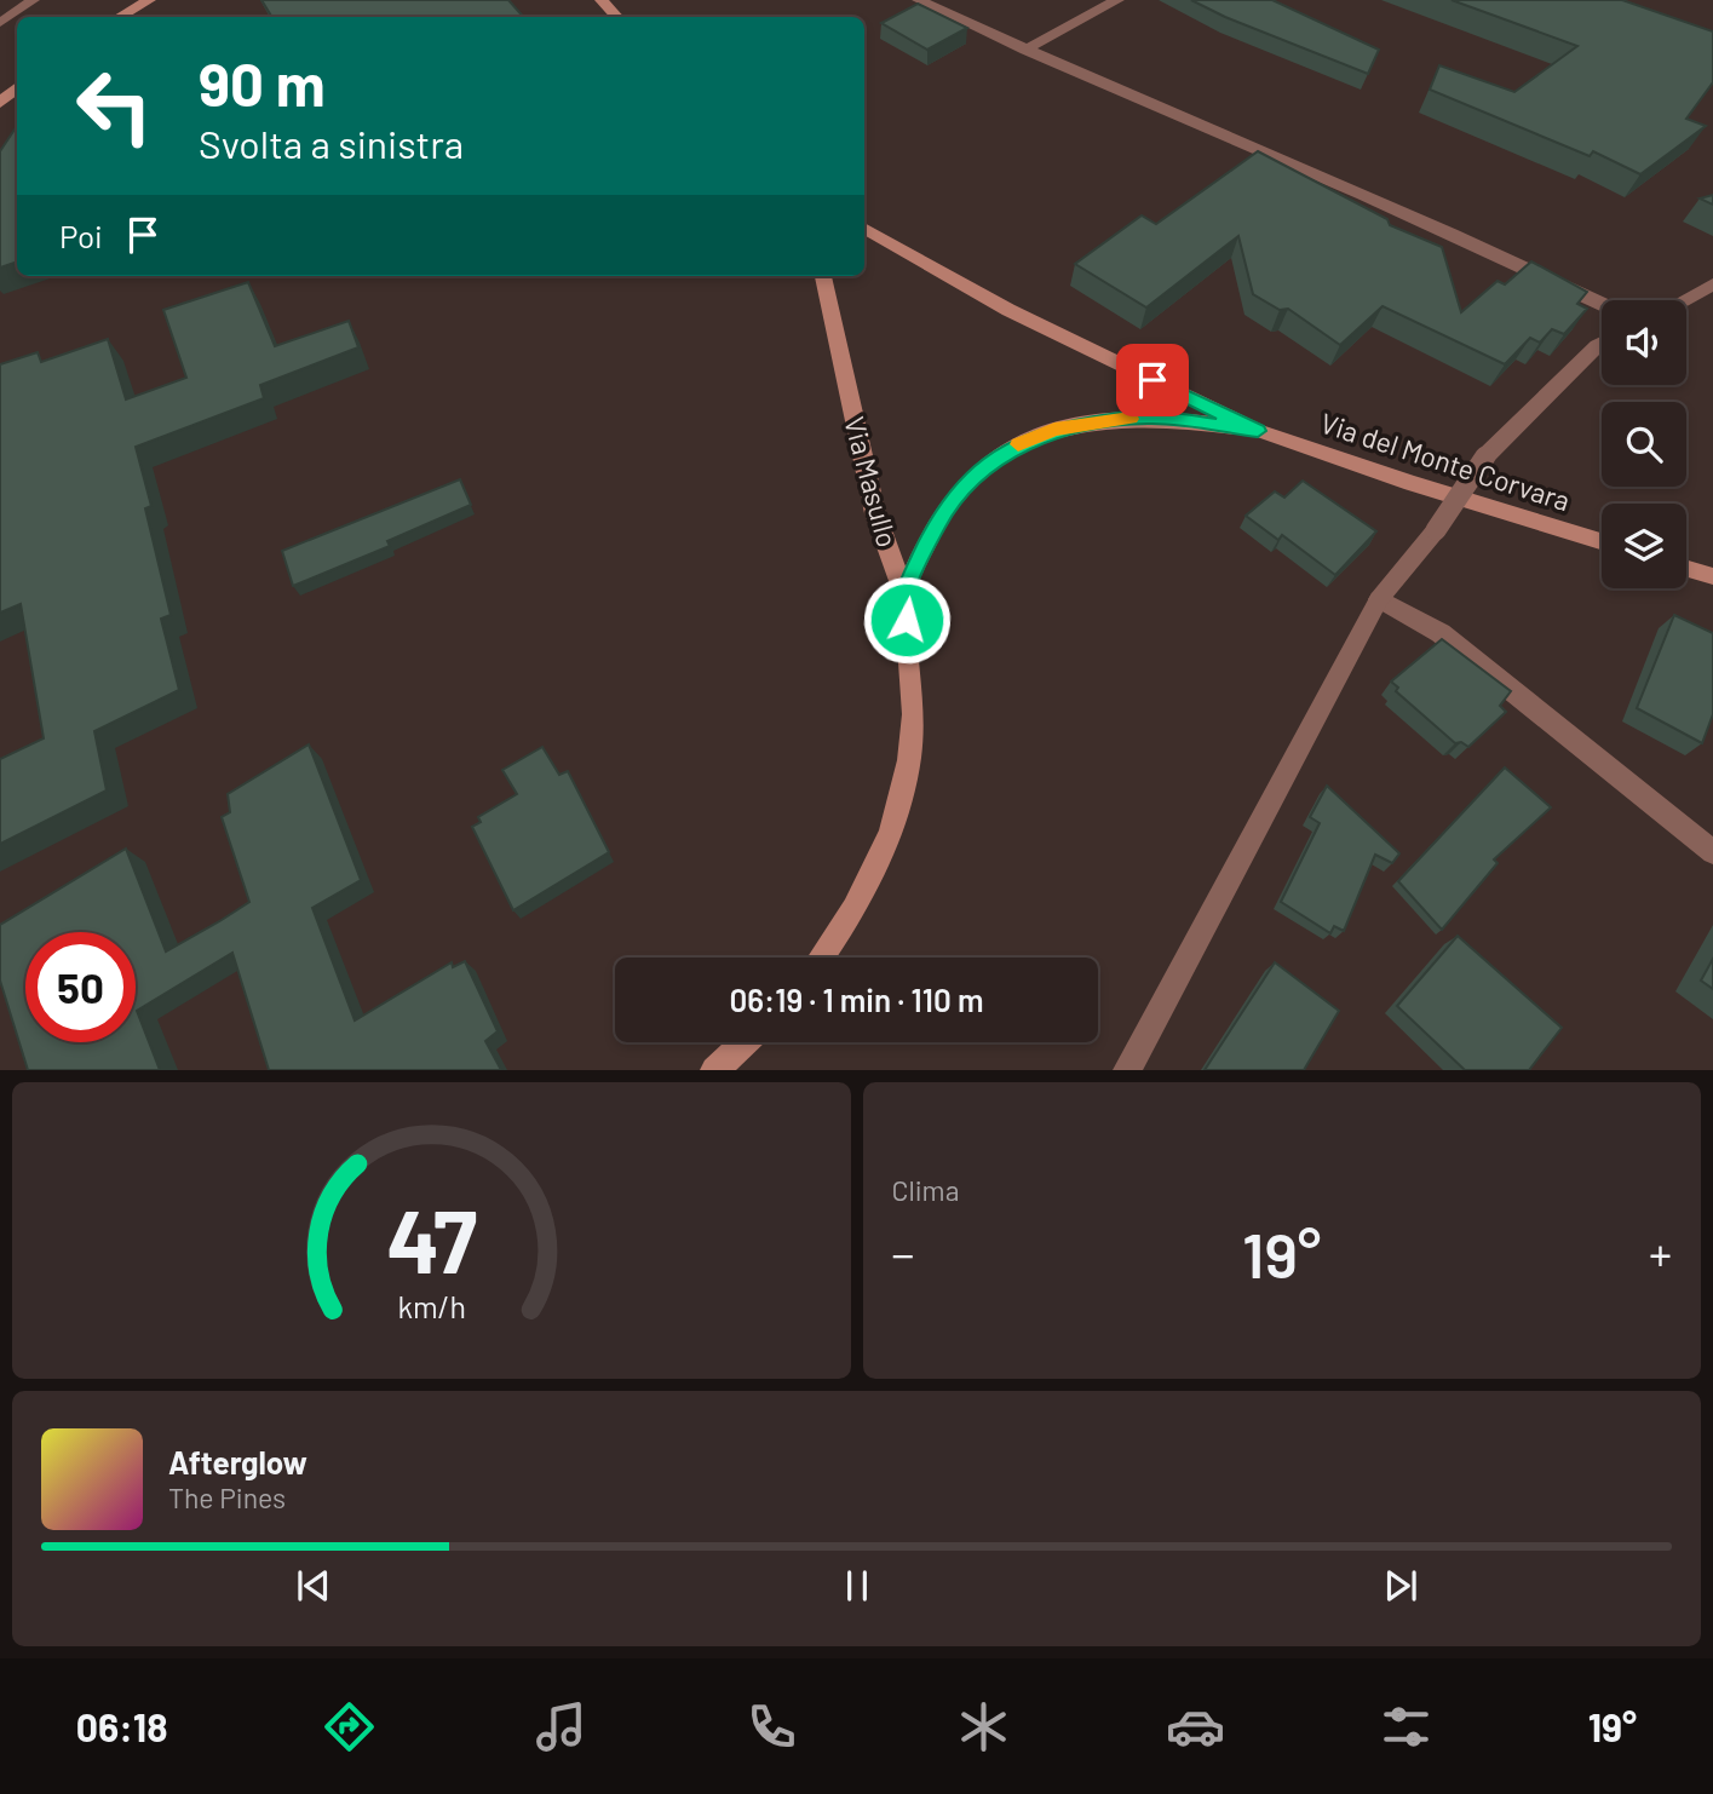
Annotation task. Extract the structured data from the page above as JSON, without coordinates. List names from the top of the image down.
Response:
{
  "streets": {
    "main road": ["Via del Monte Corvara", "Via Masullo"]
  },
  "page": {
    "turn": ["90 m", "Svolta a sinistra"],
    "then": "Poi",
    "limit": "50",
    "trip": "06:19 · 1 min · 110 m",
    "tile": "Clima",
    "heat": ["−", "19°", "+"],
    "song": ["Afterglow", "The Pines"],
    "tabs": ["06:18", "19°"],
    "gauge": ["47", "km/h"]
  }
}
